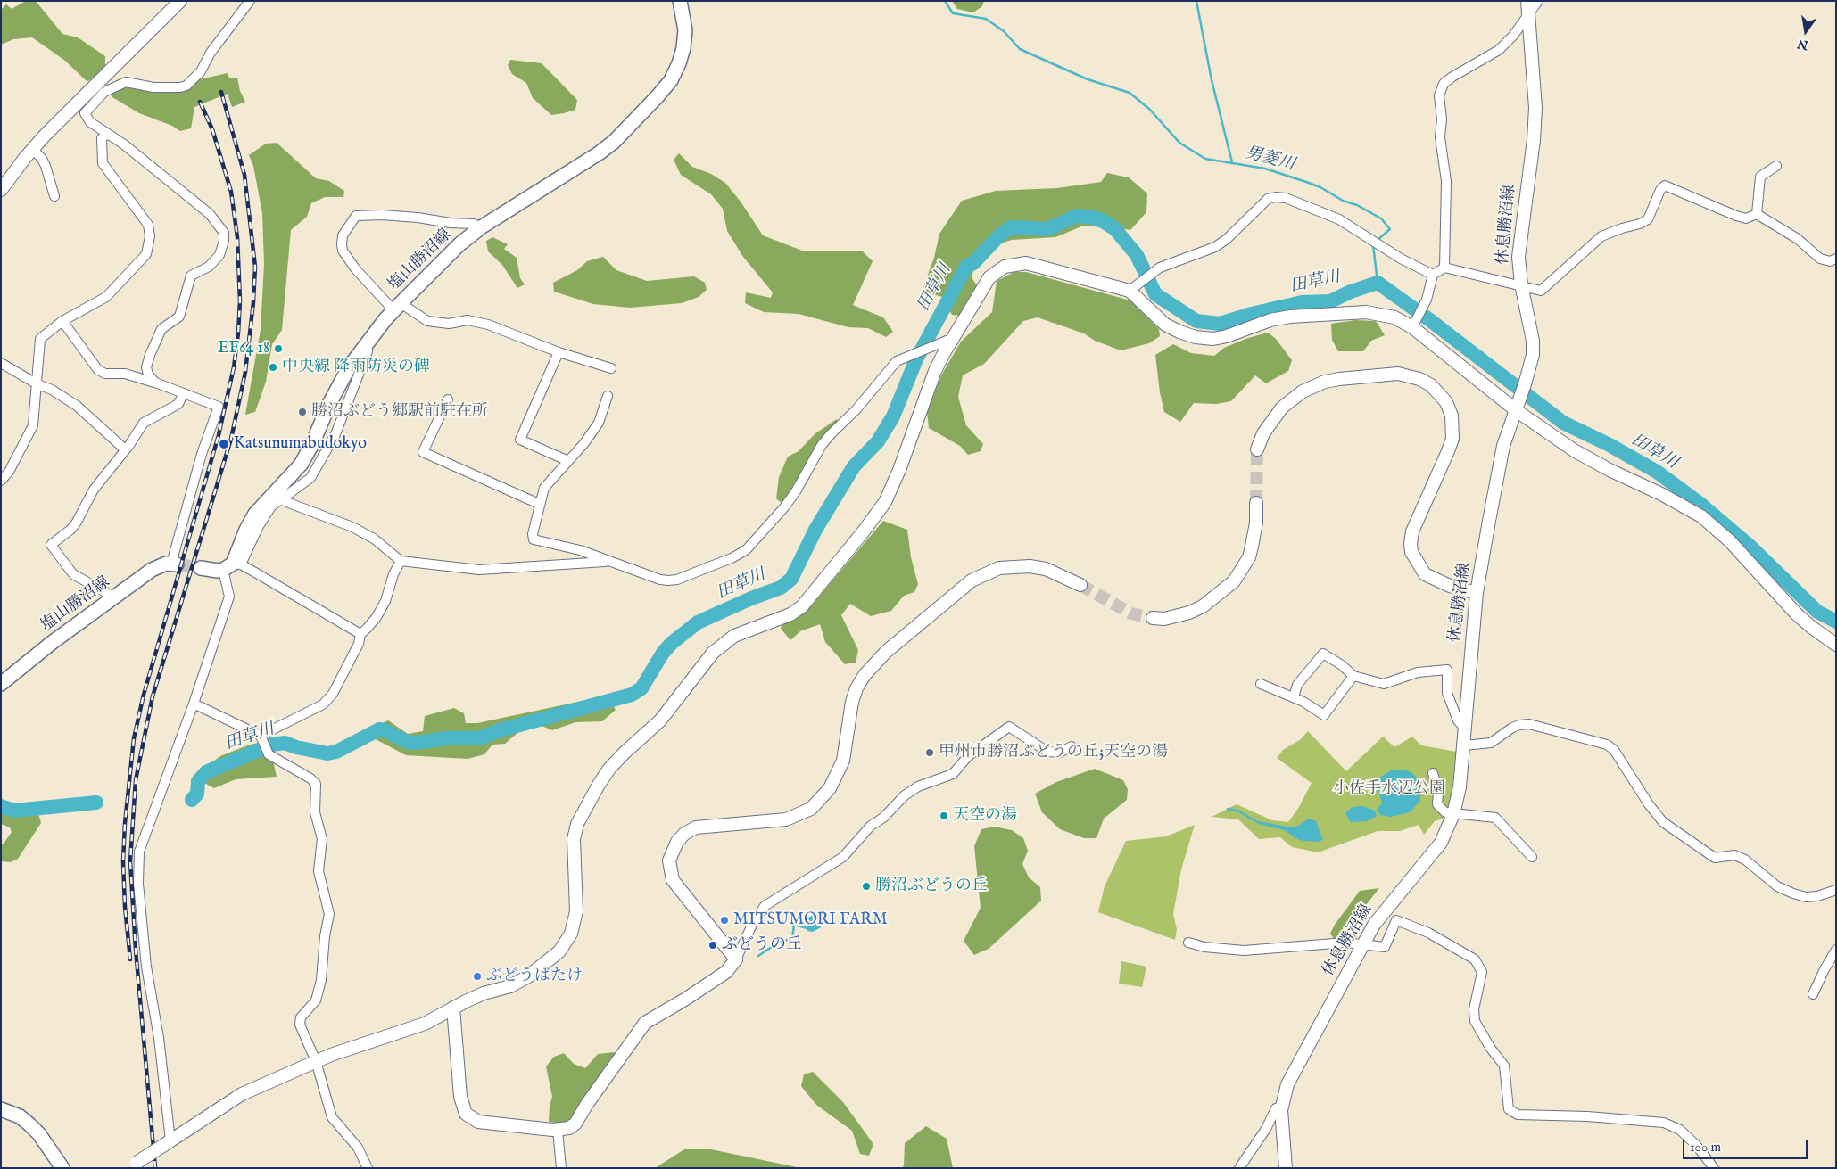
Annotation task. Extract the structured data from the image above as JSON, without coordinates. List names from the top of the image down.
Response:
{
  "streets": {
    "main road": ["塩山勝沼線"],
    "street": ["休息勝沼線"]
  },
  "water": ["男菱川", "田草川"],
  "parks": ["小佐手水辺公園"],
  "places": [
    "EF64 18",
    "中央線 降雨防災の碑",
    "勝沼ぶどう郷駅前駐在所",
    "Katsunumabudokyo",
    "甲州市勝沼ぶどうの丘;天空の湯",
    "天空の湯",
    "勝沼ぶどうの丘",
    "MITSUMORI FARM",
    "ぶどうの丘",
    "ぶどうばたけ"
  ],
  "scale_bar": "100 m",
  "north": "bottom"
}
